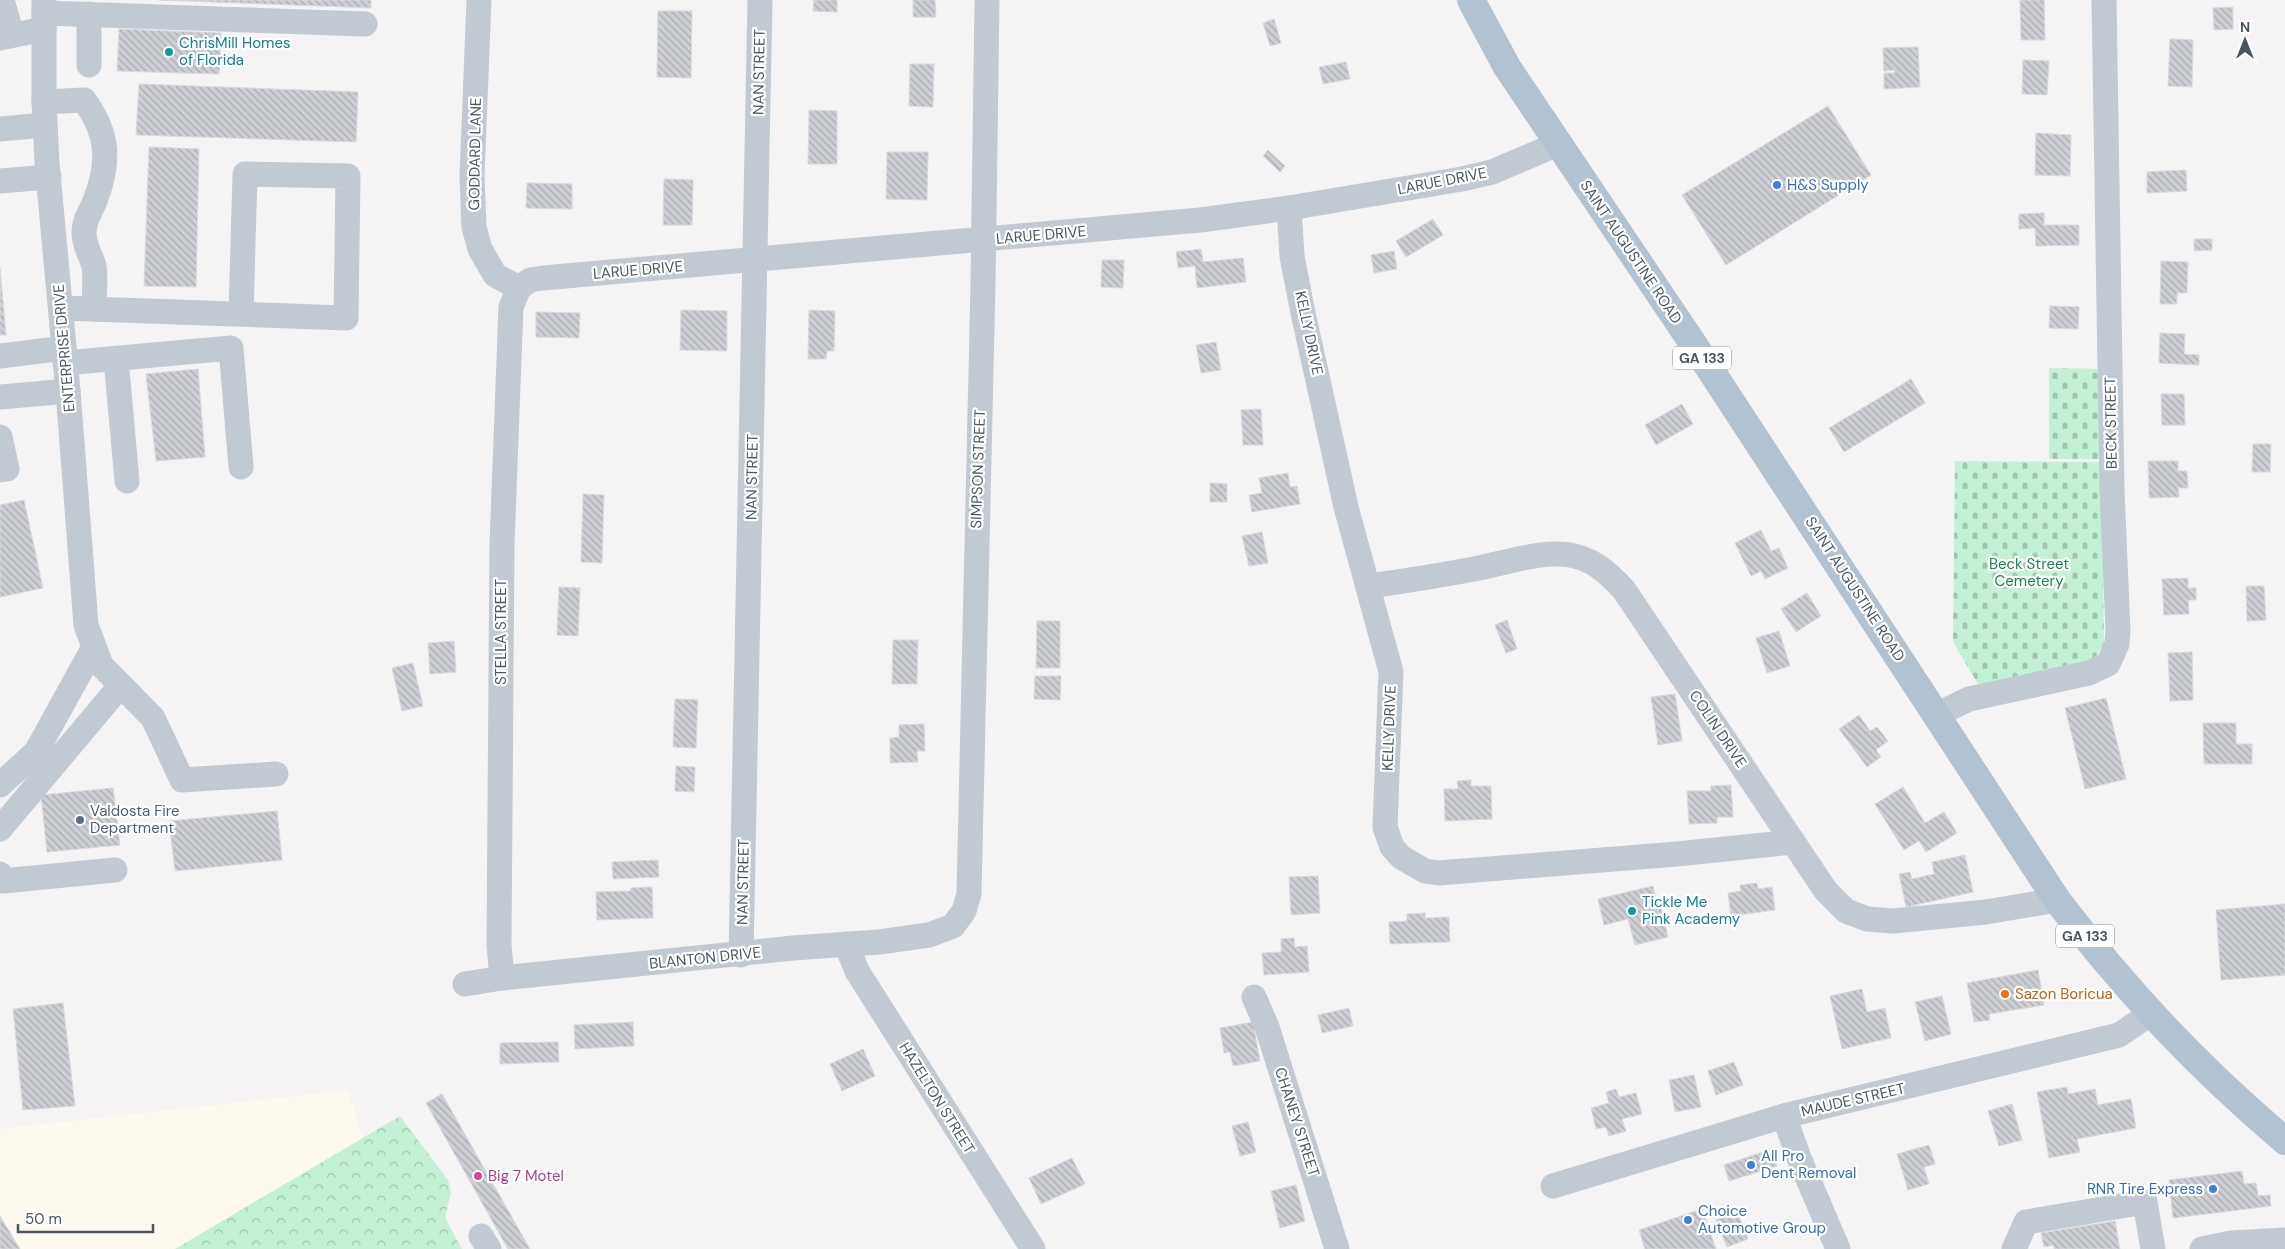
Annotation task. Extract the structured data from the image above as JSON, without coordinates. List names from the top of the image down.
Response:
{
  "streets": {
    "main road": ["SAINT AUGUSTINE ROAD", "GA 133"],
    "street": [
      "NAN STREET",
      "GODDARD LANE",
      "LARUE DRIVE",
      "KELLY DRIVE",
      "ENTERPRISE DRIVE",
      "BECK STREET",
      "SIMPSON STREET",
      "STELLA STREET",
      "COLIN DRIVE",
      "BLANTON DRIVE",
      "HAZELTON STREET",
      "MAUDE STREET",
      "CHANEY STREET"
    ]
  },
  "crossings": [
    ["NAN STREET", "LARUE DRIVE"],
    ["NAN STREET", "BLANTON DRIVE"],
    ["GODDARD LANE", "LARUE DRIVE"],
    ["GODDARD LANE", "STELLA STREET"],
    ["LARUE DRIVE", "SAINT AUGUSTINE ROAD"],
    ["LARUE DRIVE", "KELLY DRIVE"],
    ["LARUE DRIVE", "SIMPSON STREET"],
    ["LARUE DRIVE", "STELLA STREET"],
    ["SAINT AUGUSTINE ROAD", "BECK STREET"],
    ["SAINT AUGUSTINE ROAD", "COLIN DRIVE"],
    ["SAINT AUGUSTINE ROAD", "MAUDE STREET"],
    ["KELLY DRIVE", "COLIN DRIVE"],
    ["SIMPSON STREET", "BLANTON DRIVE"],
    ["STELLA STREET", "BLANTON DRIVE"],
    ["BLANTON DRIVE", "HAZELTON STREET"]
  ],
  "parks": ["Beck Street Cemetery"],
  "places": [
    "ChrisMill Homes of Florida",
    "H&S Supply",
    "Valdosta Fire Department",
    "Tickle Me Pink Academy",
    "Sazon Boricua",
    "All Pro Dent Removal",
    "Big 7 Motel",
    "RNR Tire Express",
    "Choice Automotive Group"
  ],
  "scale_bar": "50 m",
  "north": "top"
}
